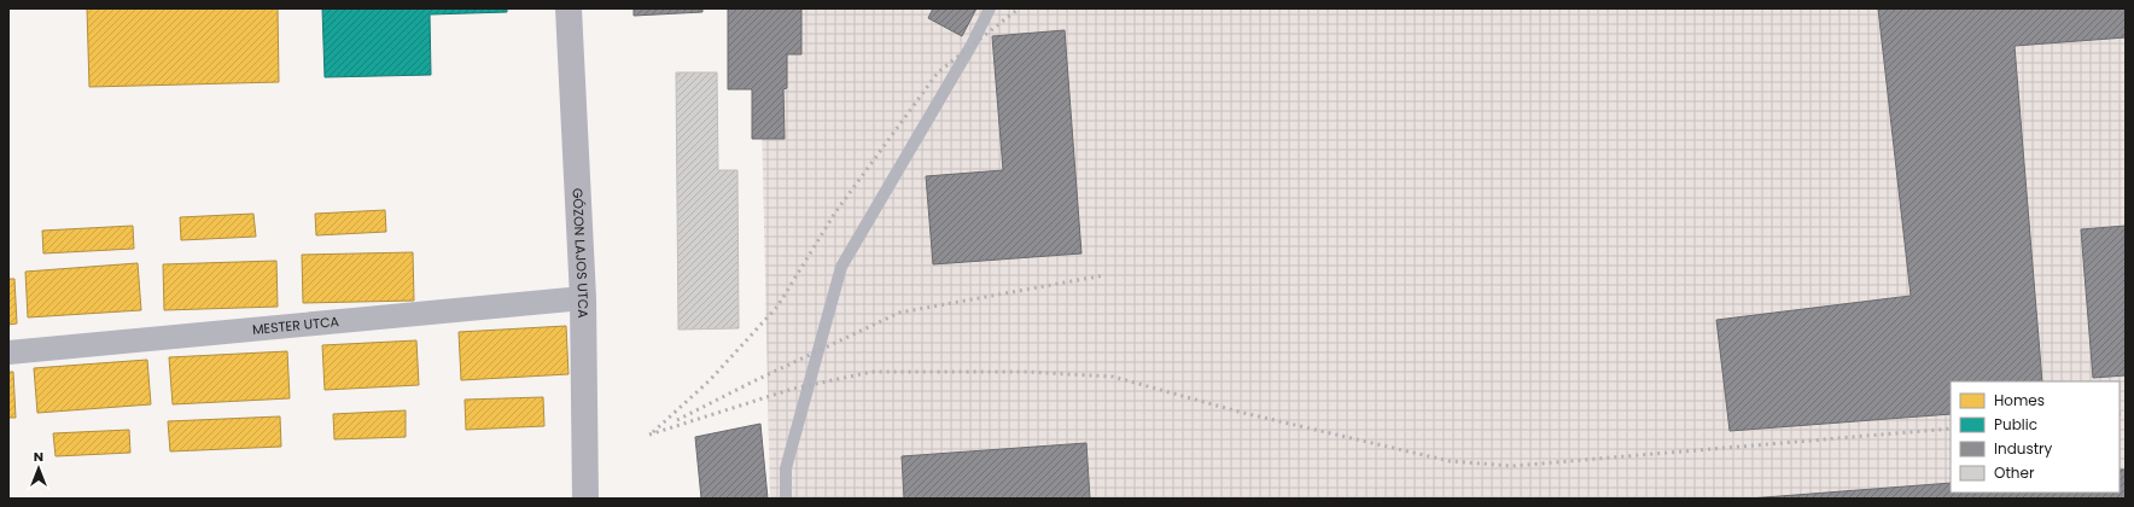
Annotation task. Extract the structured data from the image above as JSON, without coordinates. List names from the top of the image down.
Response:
{
  "streets": {
    "street": ["GÓZON LAJOS UTCA", "MESTER UTCA"]
  },
  "crossings": [
    ["GÓZON LAJOS UTCA", "MESTER UTCA"]
  ],
  "legend": [
    "Homes",
    "Public",
    "Industry",
    "Other"
  ],
  "north": "top"
}
